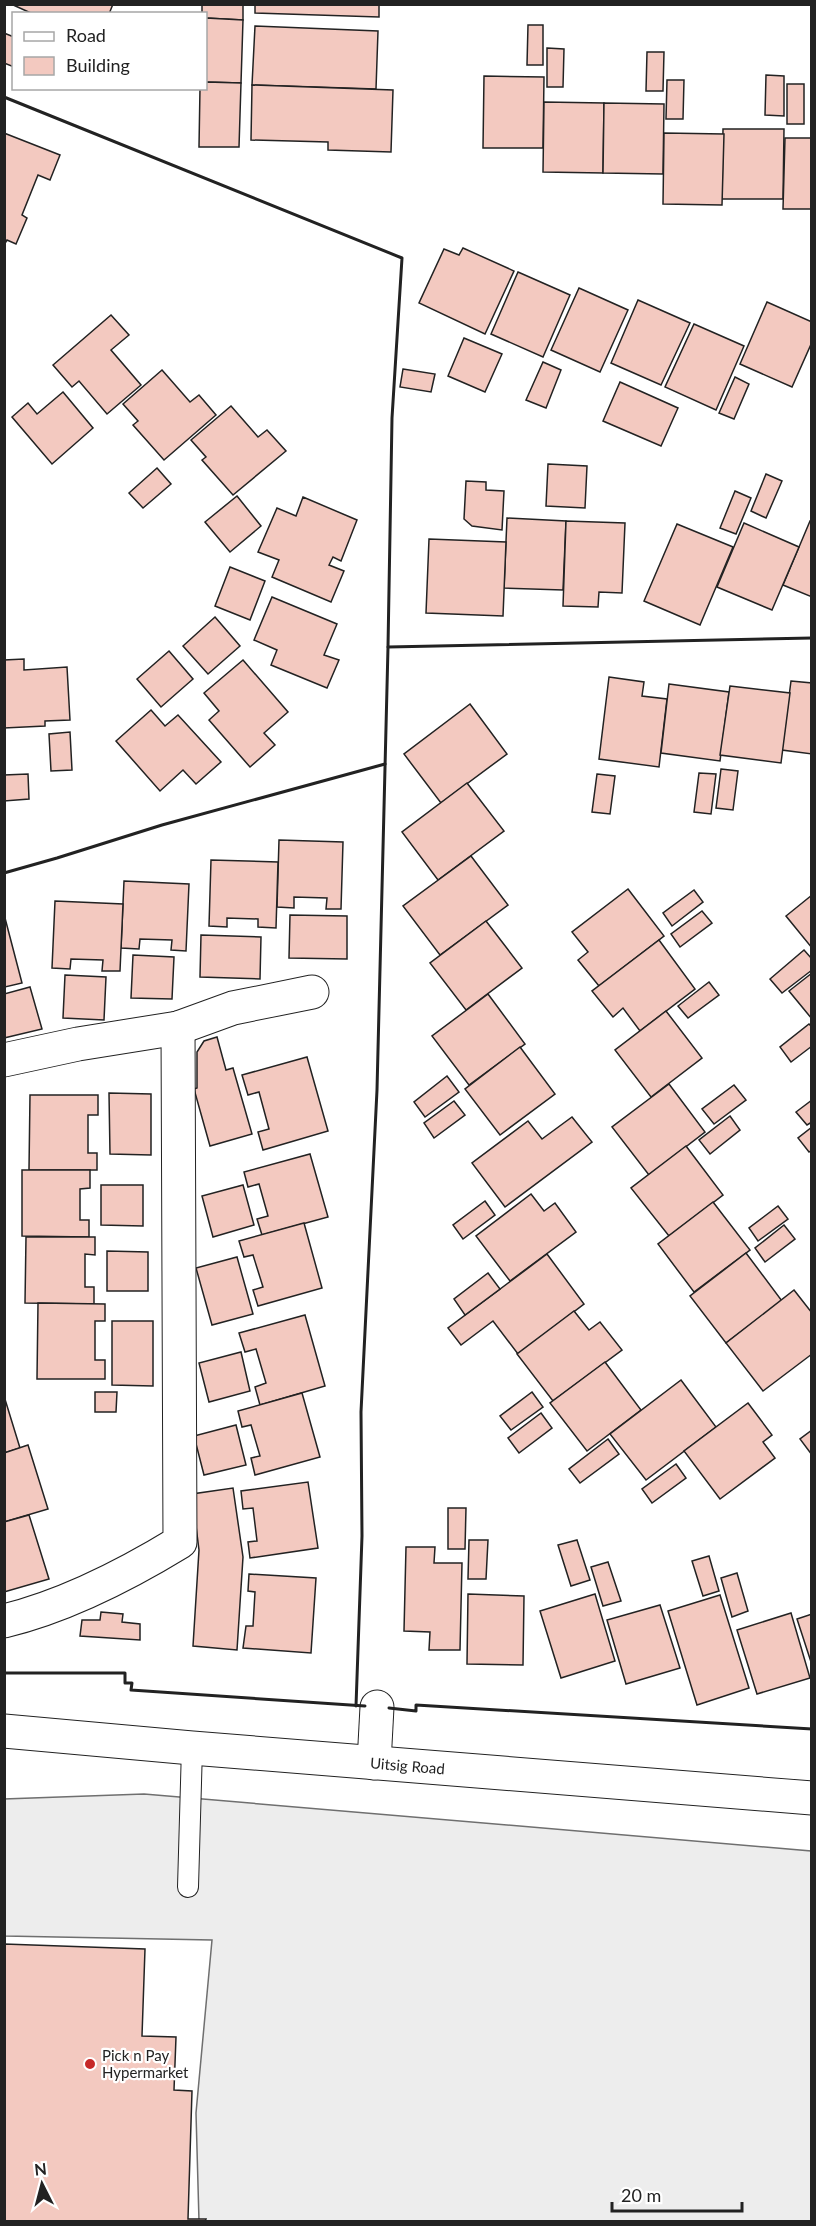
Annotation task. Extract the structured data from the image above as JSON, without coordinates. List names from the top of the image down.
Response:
{
  "streets": {
    "street": ["Uitsig Road"]
  },
  "places": ["Pick n Pay Hypermarket"],
  "legend": ["Road", "Building"],
  "scale_bar": "20 m",
  "north": "top"
}
